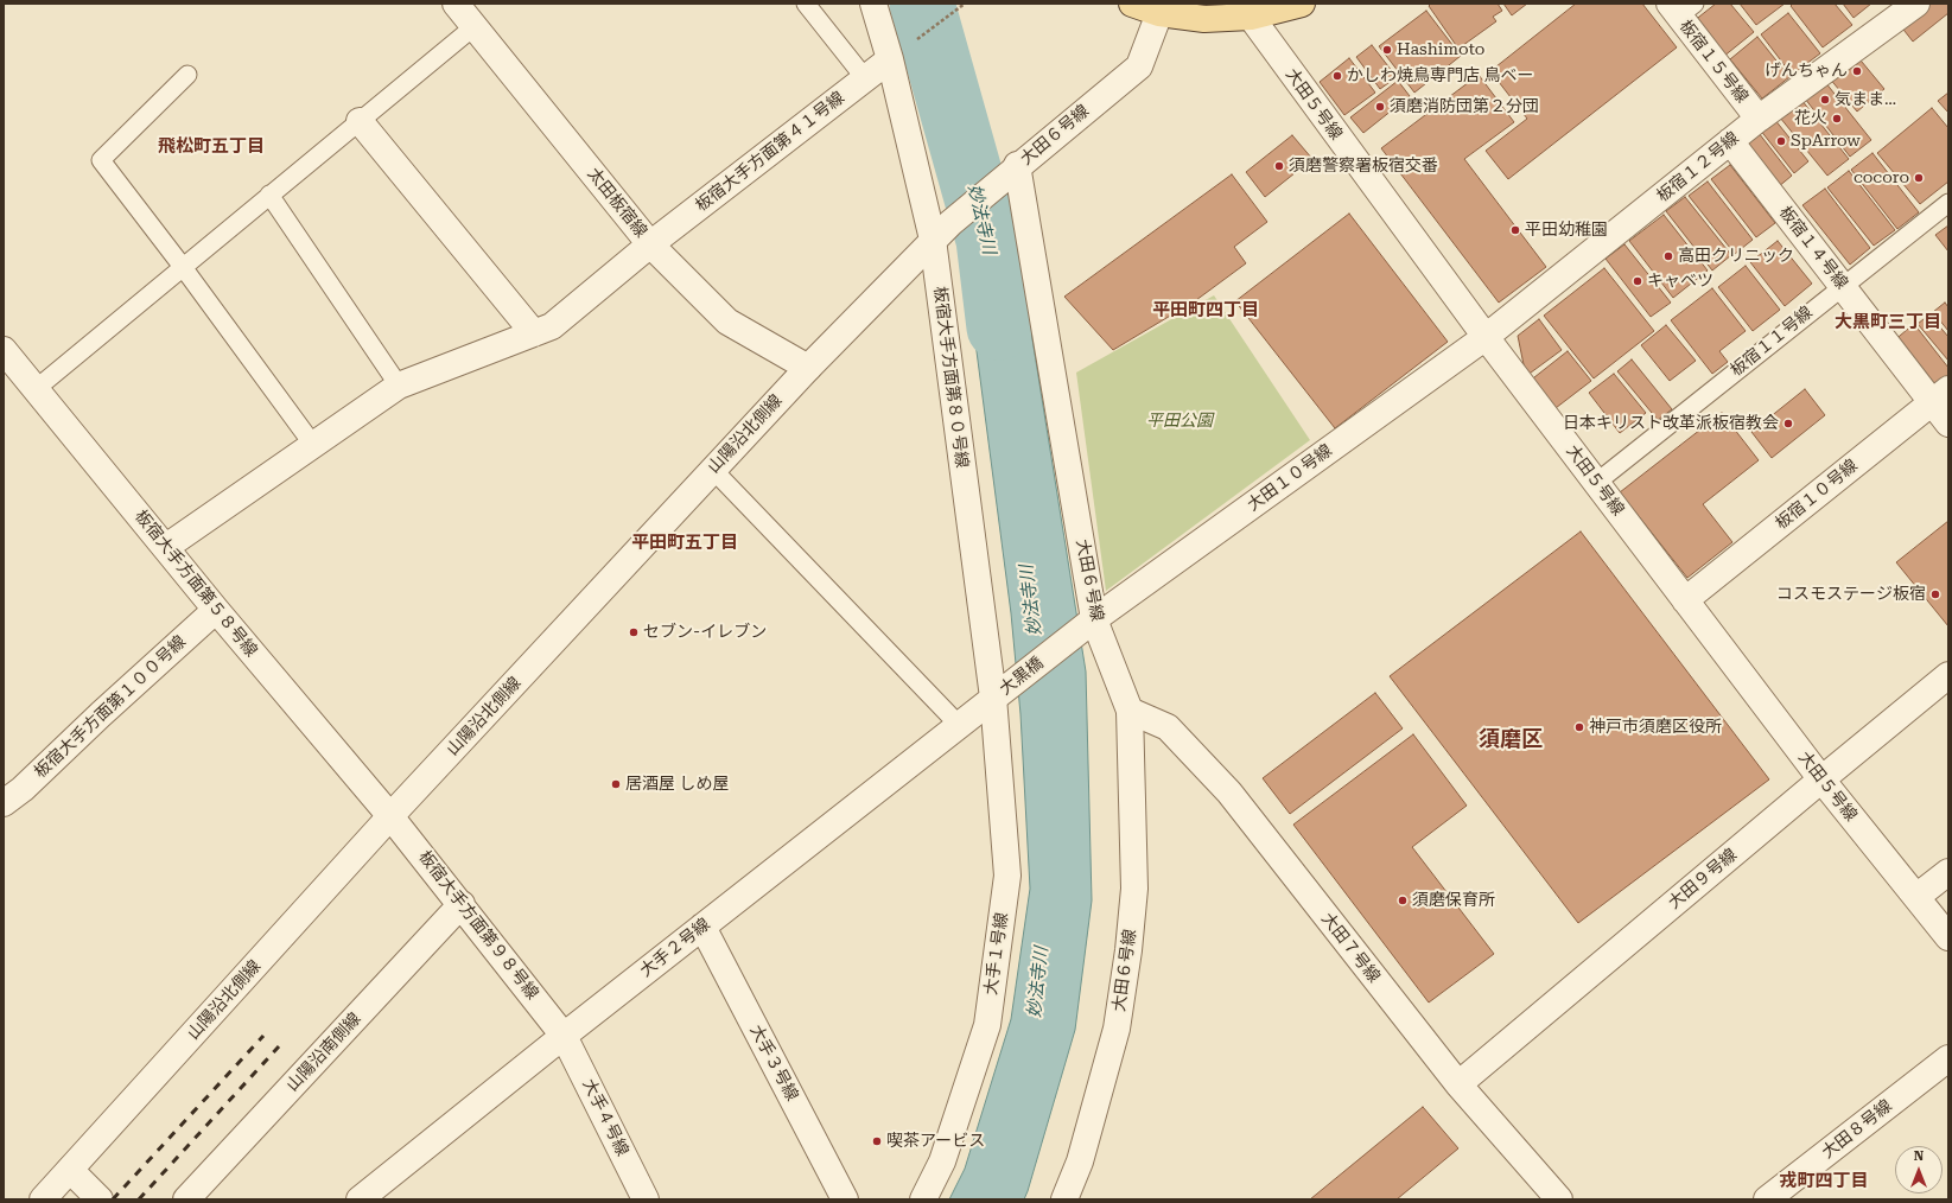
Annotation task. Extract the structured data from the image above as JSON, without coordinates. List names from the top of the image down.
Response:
{
  "streets": {
    "street": [
      "板宿１５号線",
      "大田５号線",
      "大田６号線",
      "板宿大手方面第４１号線",
      "板宿１２号線",
      "太田板宿線",
      "板宿１４号線",
      "板宿大手方面第８０号線",
      "山陽沿北側線",
      "大田１０号線",
      "板宿１０号線",
      "板宿大手方面第５８号線",
      "大黒橋",
      "板宿大手方面第１００号線",
      "大田９号線",
      "板宿大手方面第９８号線",
      "大手２号線",
      "大田７号線",
      "大手１号線",
      "山陽沿南側線",
      "大手３号線",
      "大手４号線",
      "大田８号線"
    ],
    "lane": ["板宿１１号線"]
  },
  "crossings": [
    ["板宿１５号線", "板宿１２号線"],
    ["大田５号線", "板宿１２号線"],
    ["大田５号線", "板宿１１号線"],
    ["大田５号線", "大田１０号線"],
    ["大田５号線", "板宿１０号線"],
    ["大田５号線", "大田９号線"],
    ["大田６号線", "山陽沿北側線"],
    ["大田６号線", "大田１０号線"],
    ["大田６号線", "大黒橋"],
    ["大田６号線", "大田７号線"],
    ["板宿大手方面第４１号線", "太田板宿線"],
    ["板宿大手方面第４１号線", "板宿大手方面第８０号線"],
    ["板宿大手方面第４１号線", "板宿大手方面第５８号線"],
    ["板宿１２号線", "板宿１４号線"],
    ["板宿１２号線", "大田１０号線"],
    ["太田板宿線", "山陽沿北側線"],
    ["板宿１４号線", "板宿１１号線"],
    ["板宿１４号線", "板宿１０号線"],
    ["板宿大手方面第８０号線", "山陽沿北側線"],
    ["板宿大手方面第８０号線", "大黒橋"],
    ["板宿大手方面第８０号線", "大手２号線"],
    ["板宿大手方面第８０号線", "大手１号線"],
    ["山陽沿北側線", "板宿大手方面第５８号線"],
    ["山陽沿北側線", "板宿大手方面第９８号線"],
    ["大田１０号線", "大黒橋"],
    ["板宿大手方面第５８号線", "板宿大手方面第１００号線"],
    ["板宿大手方面第５８号線", "板宿大手方面第９８号線"],
    ["大黒橋", "大手２号線"],
    ["大黒橋", "大手１号線"],
    ["大田９号線", "大田７号線"],
    ["板宿大手方面第９８号線", "大手２号線"],
    ["板宿大手方面第９８号線", "山陽沿南側線"],
    ["板宿大手方面第９８号線", "大手４号線"],
    ["大手２号線", "大手１号線"],
    ["大手２号線", "大手３号線"],
    ["大手２号線", "大手４号線"]
  ],
  "districts": [
    "飛松町五丁目",
    "平田町四丁目",
    "大黒町三丁目",
    "平田町五丁目",
    "須磨区",
    "戎町四丁目"
  ],
  "water": ["妙法寺川"],
  "parks": ["平田公園"],
  "places": [
    "Hashimoto",
    "げんちゃん",
    "かしわ焼鳥専門店 鳥ベー",
    "気まま…",
    "須磨消防団第２分団",
    "花火",
    "SpArrow",
    "須磨警察署板宿交番",
    "cocoro",
    "平田幼稚園",
    "高田クリニック",
    "キャベツ",
    "日本キリスト改革派板宿教会",
    "コスモステージ板宿",
    "セブン-イレブン",
    "神戸市須磨区役所",
    "居酒屋 しめ屋",
    "須磨保育所",
    "喫茶アービス"
  ],
  "north": "top"
}
